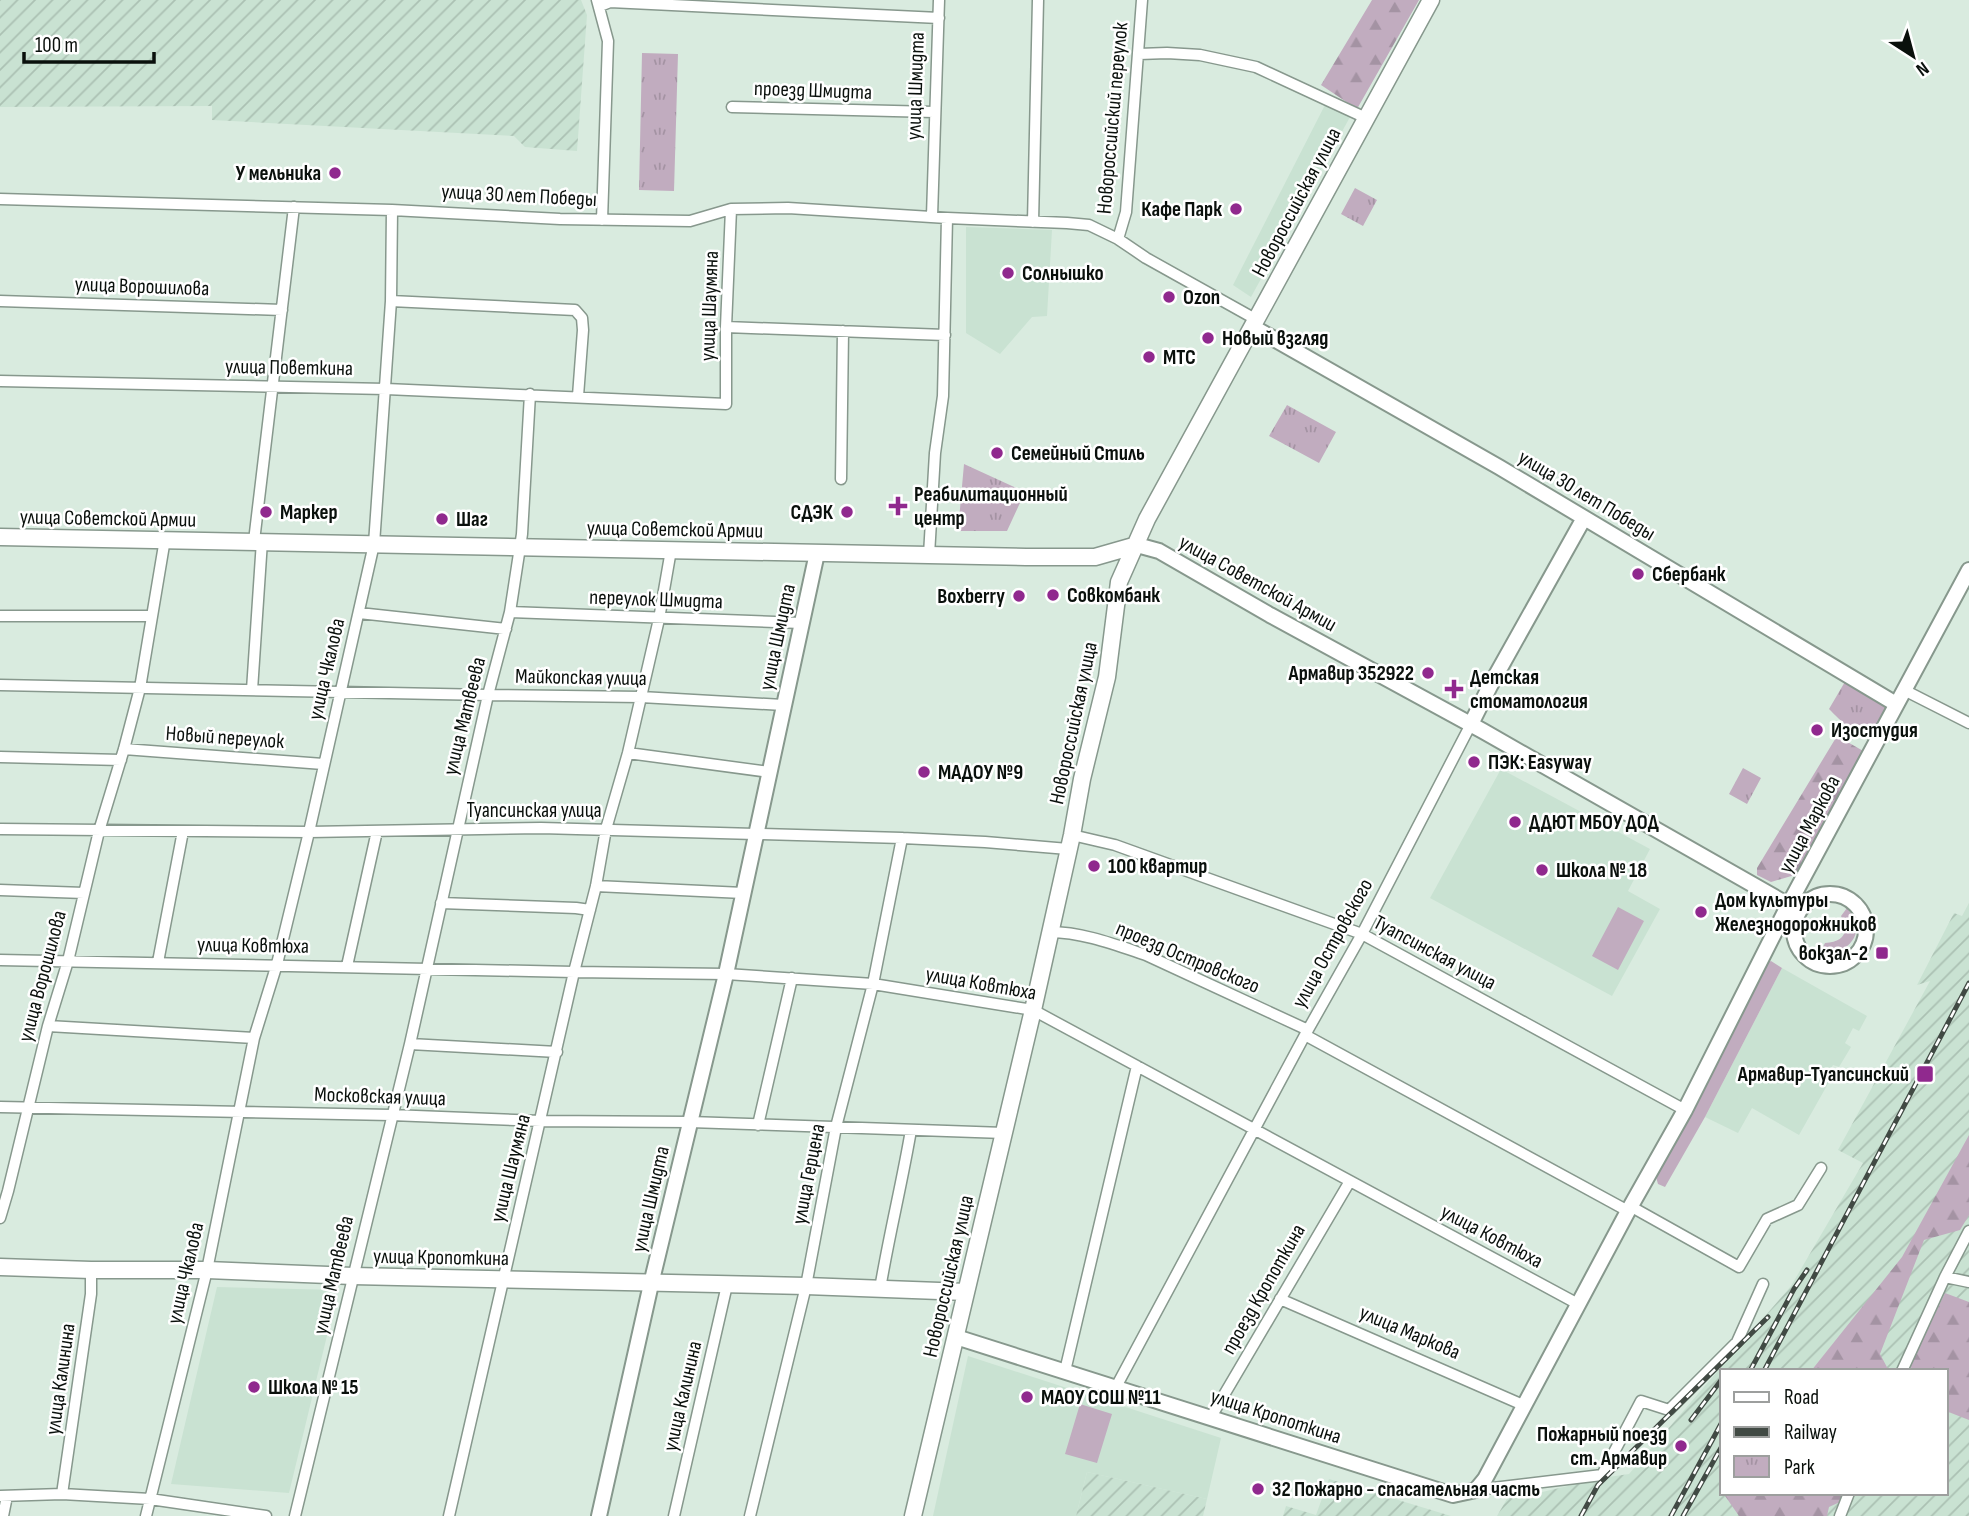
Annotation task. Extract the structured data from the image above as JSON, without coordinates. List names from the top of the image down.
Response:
{
  "streets": {
    "main road": [
      "улица Шмидта",
      "улица 30 лет Победы",
      "Новороссийская улица",
      "улица Советской Армии",
      "улица Маркова",
      "улица Островского",
      "улица Кропоткина"
    ],
    "street": [
      "проезд Шмидта",
      "Новороссийский переулок",
      "улица Ворошилова",
      "улица Шаумяна",
      "улица Поветкина",
      "переулок Шмидта",
      "улица Чкалова",
      "Майкопская улица",
      "улица Матвеева",
      "Новый переулок",
      "Туапсинская улица",
      "улица Ковтюха",
      "проезд Островского",
      "Московская улица",
      "улица Герцена",
      "проезд Кропоткина",
      "улица Калинина"
    ]
  },
  "crossings": [
    ["улица Шмидта", "проезд Шмидта"],
    ["улица Шмидта", "улица 30 лет Победы"],
    ["улица Шмидта", "улица Советской Армии"],
    ["улица Шмидта", "переулок Шмидта"],
    ["улица Шмидта", "Майкопская улица"],
    ["улица Шмидта", "Туапсинская улица"],
    ["улица Шмидта", "улица Ковтюха"],
    ["улица Шмидта", "Московская улица"],
    ["улица Шмидта", "улица Кропоткина"],
    ["Новороссийский переулок", "улица 30 лет Победы"],
    ["улица 30 лет Победы", "Новороссийская улица"],
    ["улица 30 лет Победы", "улица Шаумяна"],
    ["улица 30 лет Победы", "улица Чкалова"],
    ["улица 30 лет Победы", "улица Маркова"],
    ["улица 30 лет Победы", "улица Островского"],
    ["Новороссийская улица", "улица Советской Армии"],
    ["Новороссийская улица", "Туапсинская улица"],
    ["Новороссийская улица", "улица Ковтюха"],
    ["Новороссийская улица", "проезд Островского"],
    ["Новороссийская улица", "Московская улица"],
    ["Новороссийская улица", "улица Кропоткина"],
    ["улица Ворошилова", "улица Советской Армии"],
    ["улица Ворошилова", "Майкопская улица"],
    ["улица Ворошилова", "Новый переулок"],
    ["улица Ворошилова", "Туапсинская улица"],
    ["улица Ворошилова", "улица Ковтюха"],
    ["улица Ворошилова", "Московская улица"],
    ["улица Шаумяна", "улица Поветкина"],
    ["улица Шаумяна", "улица Советской Армии"],
    ["улица Шаумяна", "переулок Шмидта"],
    ["улица Шаумяна", "Майкопская улица"],
    ["улица Шаумяна", "Туапсинская улица"],
    ["улица Шаумяна", "улица Ковтюха"],
    ["улица Шаумяна", "Московская улица"],
    ["улица Шаумяна", "улица Кропоткина"],
    ["улица Поветкина", "улица Чкалова"],
    ["улица Поветкина", "улица Матвеева"],
    ["улица Советской Армии", "улица Чкалова"],
    ["улица Советской Армии", "улица Матвеева"],
    ["улица Советской Армии", "улица Маркова"],
    ["улица Советской Армии", "улица Островского"],
    ["переулок Шмидта", "улица Матвеева"],
    ["улица Чкалова", "Майкопская улица"],
    ["улица Чкалова", "Новый переулок"],
    ["улица Чкалова", "Туапсинская улица"],
    ["улица Чкалова", "улица Ковтюха"],
    ["улица Чкалова", "Московская улица"],
    ["улица Чкалова", "улица Кропоткина"],
    ["Майкопская улица", "улица Матвеева"],
    ["улица Матвеева", "Туапсинская улица"],
    ["улица Матвеева", "улица Ковтюха"],
    ["улица Матвеева", "Московская улица"],
    ["улица Матвеева", "улица Кропоткина"],
    ["Туапсинская улица", "улица Маркова"],
    ["Туапсинская улица", "улица Островского"],
    ["Туапсинская улица", "улица Герцена"],
    ["улица Маркова", "улица Ковтюха"],
    ["улица Маркова", "улица Кропоткина"],
    ["улица Маркова", "проезд Кропоткина"],
    ["улица Островского", "улица Ковтюха"],
    ["улица Островского", "проезд Островского"],
    ["улица Островского", "улица Кропоткина"],
    ["улица Ковтюха", "улица Герцена"],
    ["улица Ковтюха", "проезд Кропоткина"],
    ["Московская улица", "улица Герцена"],
    ["улица Герцена", "улица Кропоткина"],
    ["улица Кропоткина", "проезд Кропоткина"],
    ["улица Кропоткина", "улица Калинина"]
  ],
  "places": {
    "other": [
      "У мельника",
      "Кафе Парк",
      "Солнышко",
      "Ozon",
      "Новый взгляд",
      "МТС",
      "Семейный Стиль",
      "Маркер",
      "СДЭК",
      "Шаг",
      "Сбербанк",
      "Совкомбанк",
      "Boxberry",
      "Армавир 352922",
      "Изостудия",
      "ПЭК: Easyway",
      "МАДОУ №9",
      "ДДЮТ МБОУ ДОД",
      "100 квартир",
      "Школа № 18",
      "Дом культуры Железнодорожников",
      "Школа № 15",
      "МАОУ СОШ №11",
      "Пожарный поезд ст. Армавир",
      "32 Пожарно - спасательная часть"
    ],
    "health": ["Реабилитационный центр", "Детская стоматология"],
    "transit": ["вокзал-2", "Армавир-Туапсинский"]
  },
  "legend": ["Road", "Railway", "Park"],
  "scale_bar": "100 m",
  "north": "bottom right"
}
